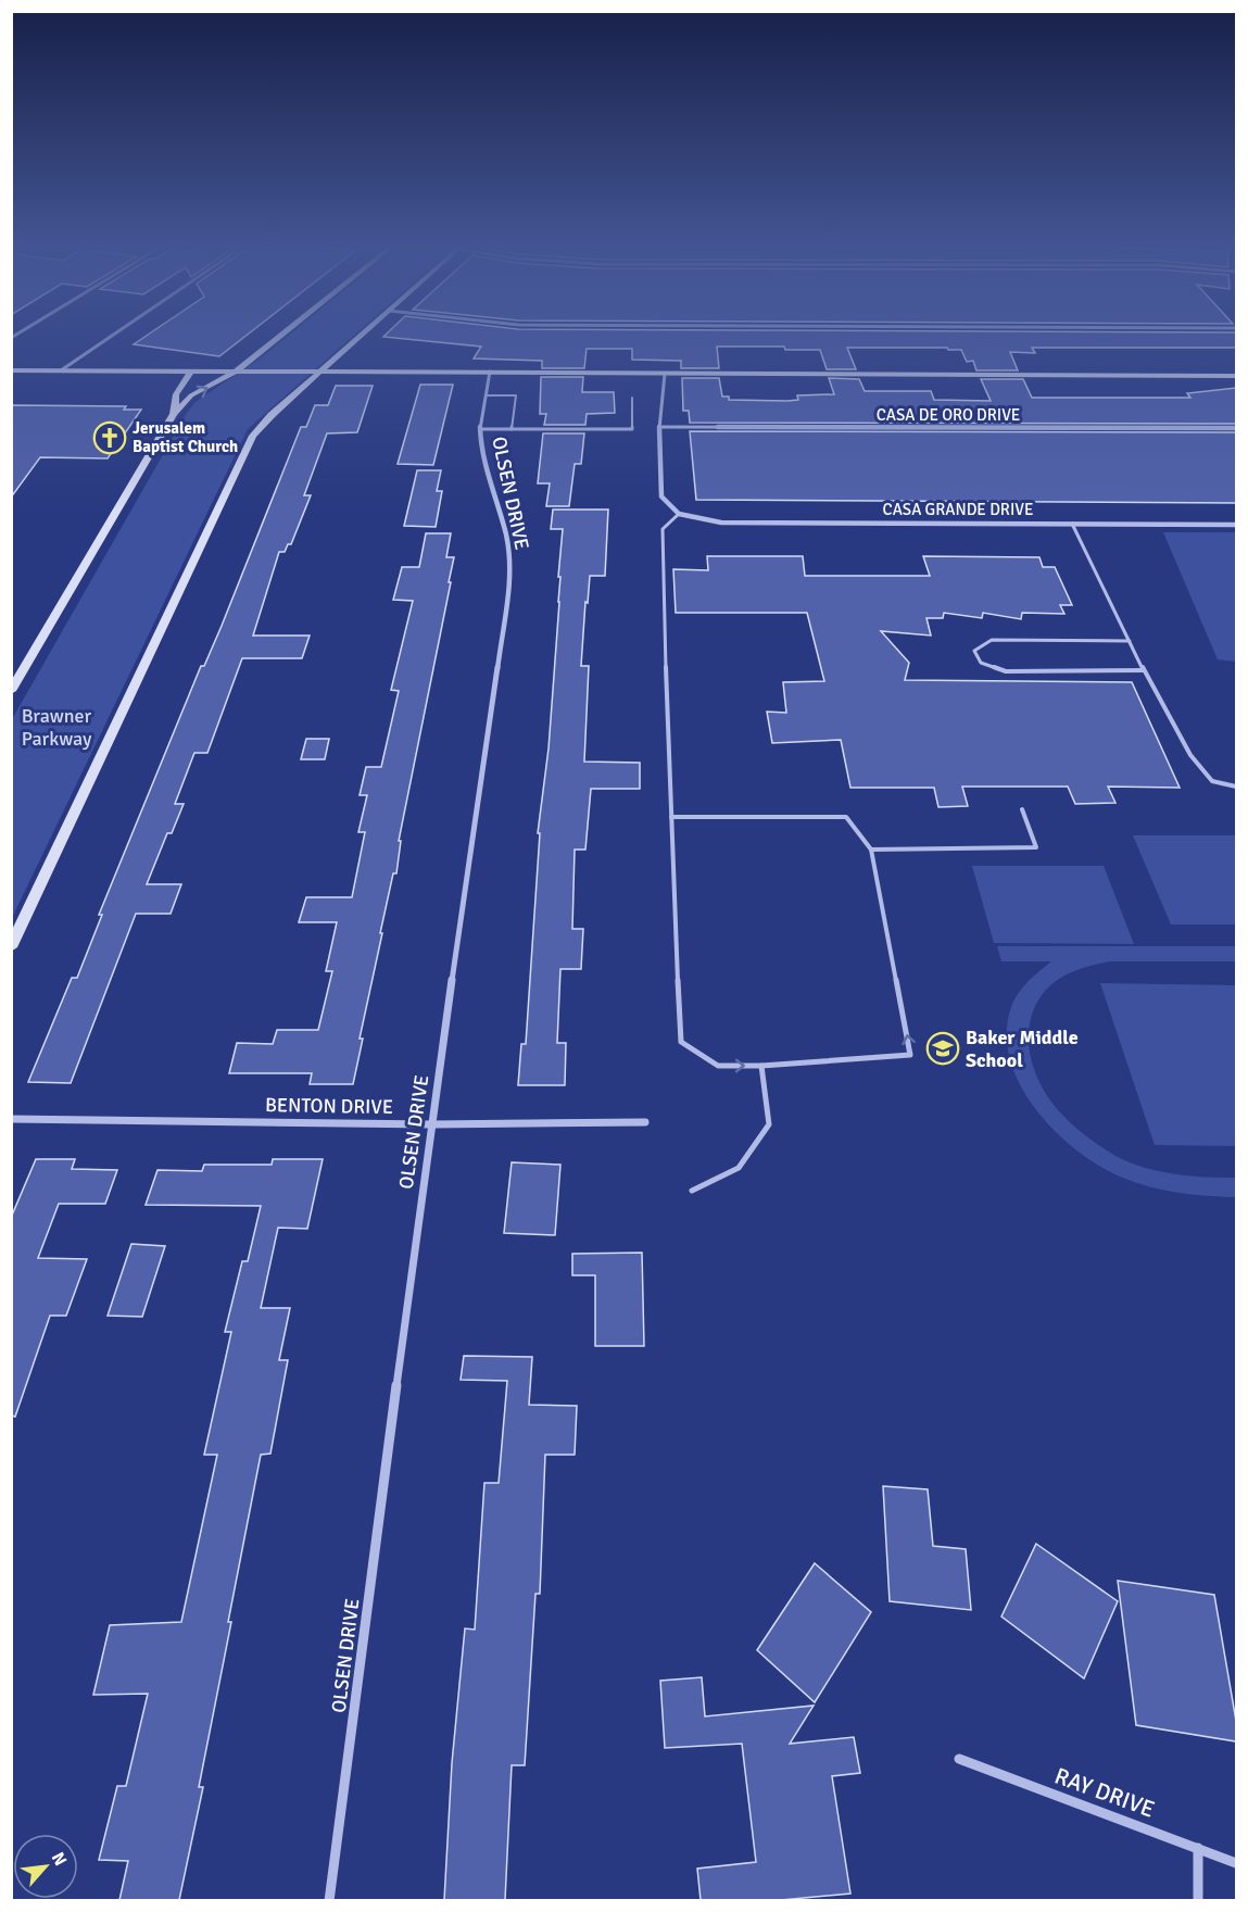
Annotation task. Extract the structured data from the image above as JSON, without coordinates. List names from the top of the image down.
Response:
{
  "streets": {
    "street": [
      "CASA DE ORO DRIVE",
      "OLSEN DRIVE",
      "CASA GRANDE DRIVE",
      "BENTON DRIVE",
      "RAY DRIVE"
    ]
  },
  "crossings": [
    ["OLSEN DRIVE", "BENTON DRIVE"]
  ],
  "parks": ["Brawner Parkway"],
  "places": {
    "church": ["Jerusalem Baptist Church"],
    "school or university": ["Baker Middle School"]
  },
  "north": "top right"
}
